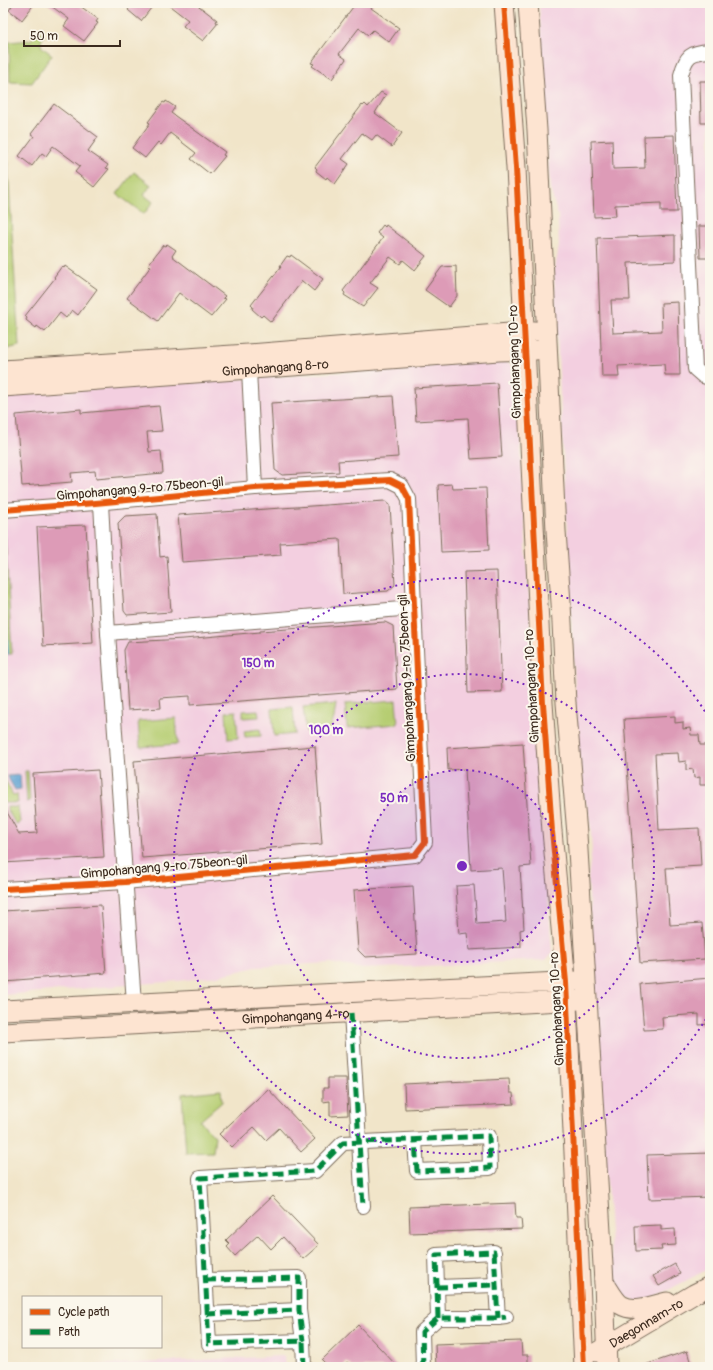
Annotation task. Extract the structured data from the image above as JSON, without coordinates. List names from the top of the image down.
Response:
{
  "streets": {
    "street": [
      "Gimpohangang 10-ro",
      "Gimpohangang 8-ro",
      "Gimpohangang 9-ro 75beon-gil",
      "Gimpohangang 4-ro",
      "Daegonnam-ro"
    ]
  },
  "crossings": [
    ["Gimpohangang 10-ro", "Gimpohangang 8-ro"],
    ["Gimpohangang 10-ro", "Gimpohangang 4-ro"],
    ["Gimpohangang 10-ro", "Daegonnam-ro"]
  ],
  "legend": ["Cycle path", "Path"],
  "scale_bar": "50 m",
  "rings": ["150 m", "100 m", "50 m"]
}
